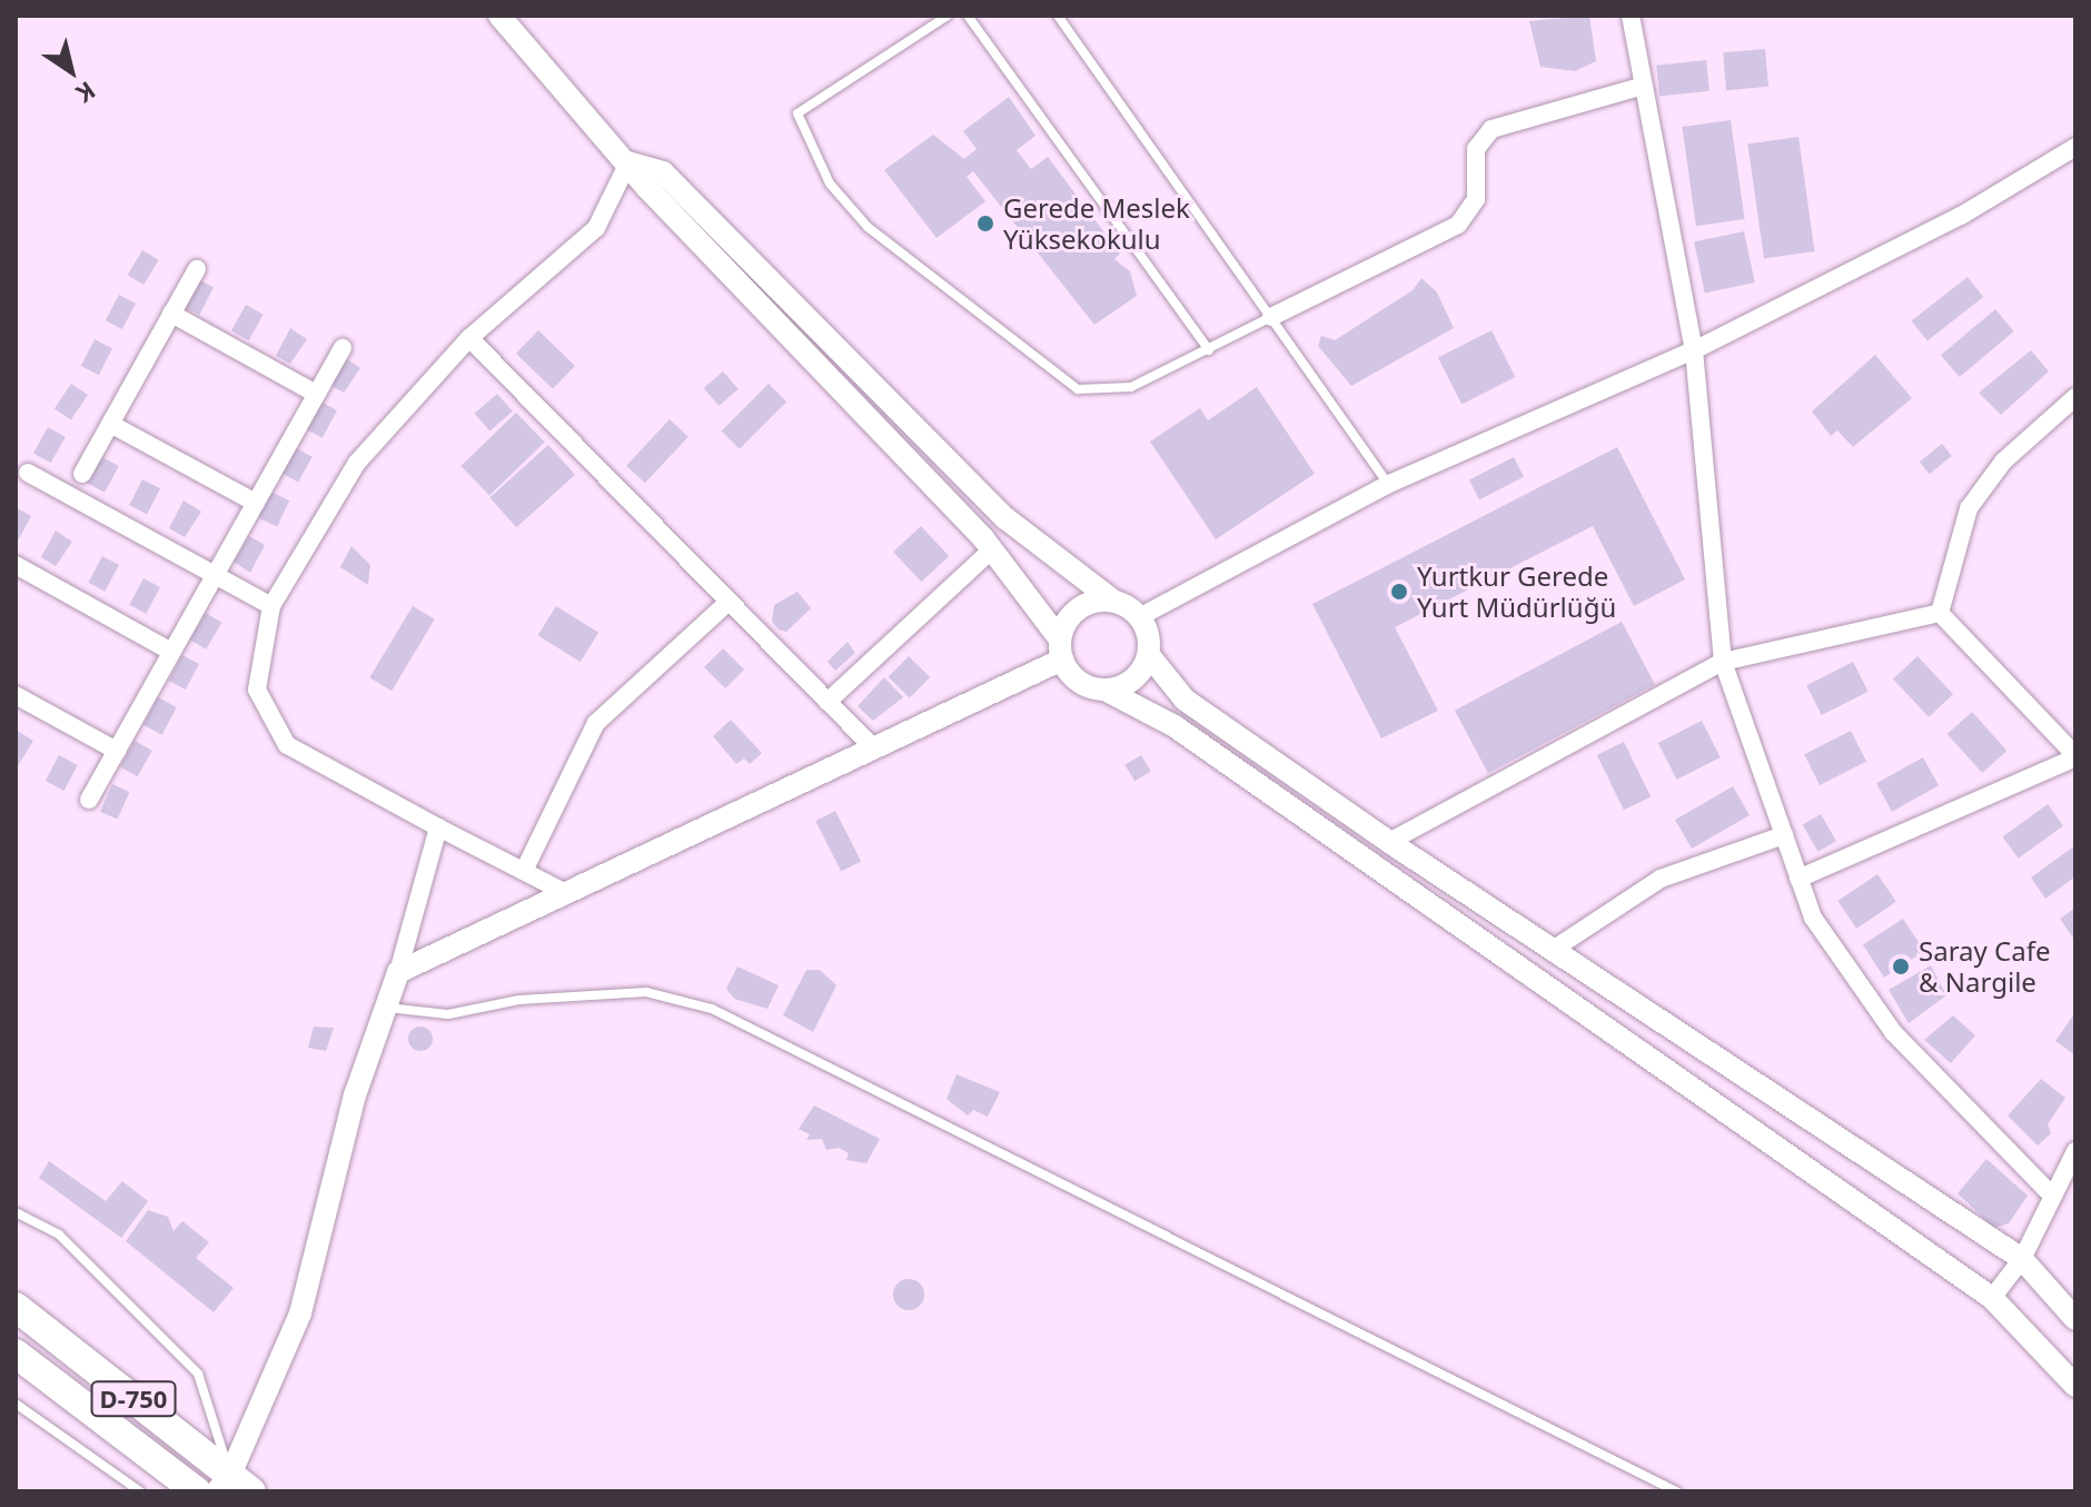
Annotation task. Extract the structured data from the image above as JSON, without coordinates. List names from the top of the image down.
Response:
{
  "streets": {
    "highway": ["D-750"]
  },
  "places": ["Gerede Meslek Yüksekokulu", "Yurtkur Gerede Yurt Müdürlüğü", "Saray Cafe & Nargile"],
  "north": "bottom right"
}
